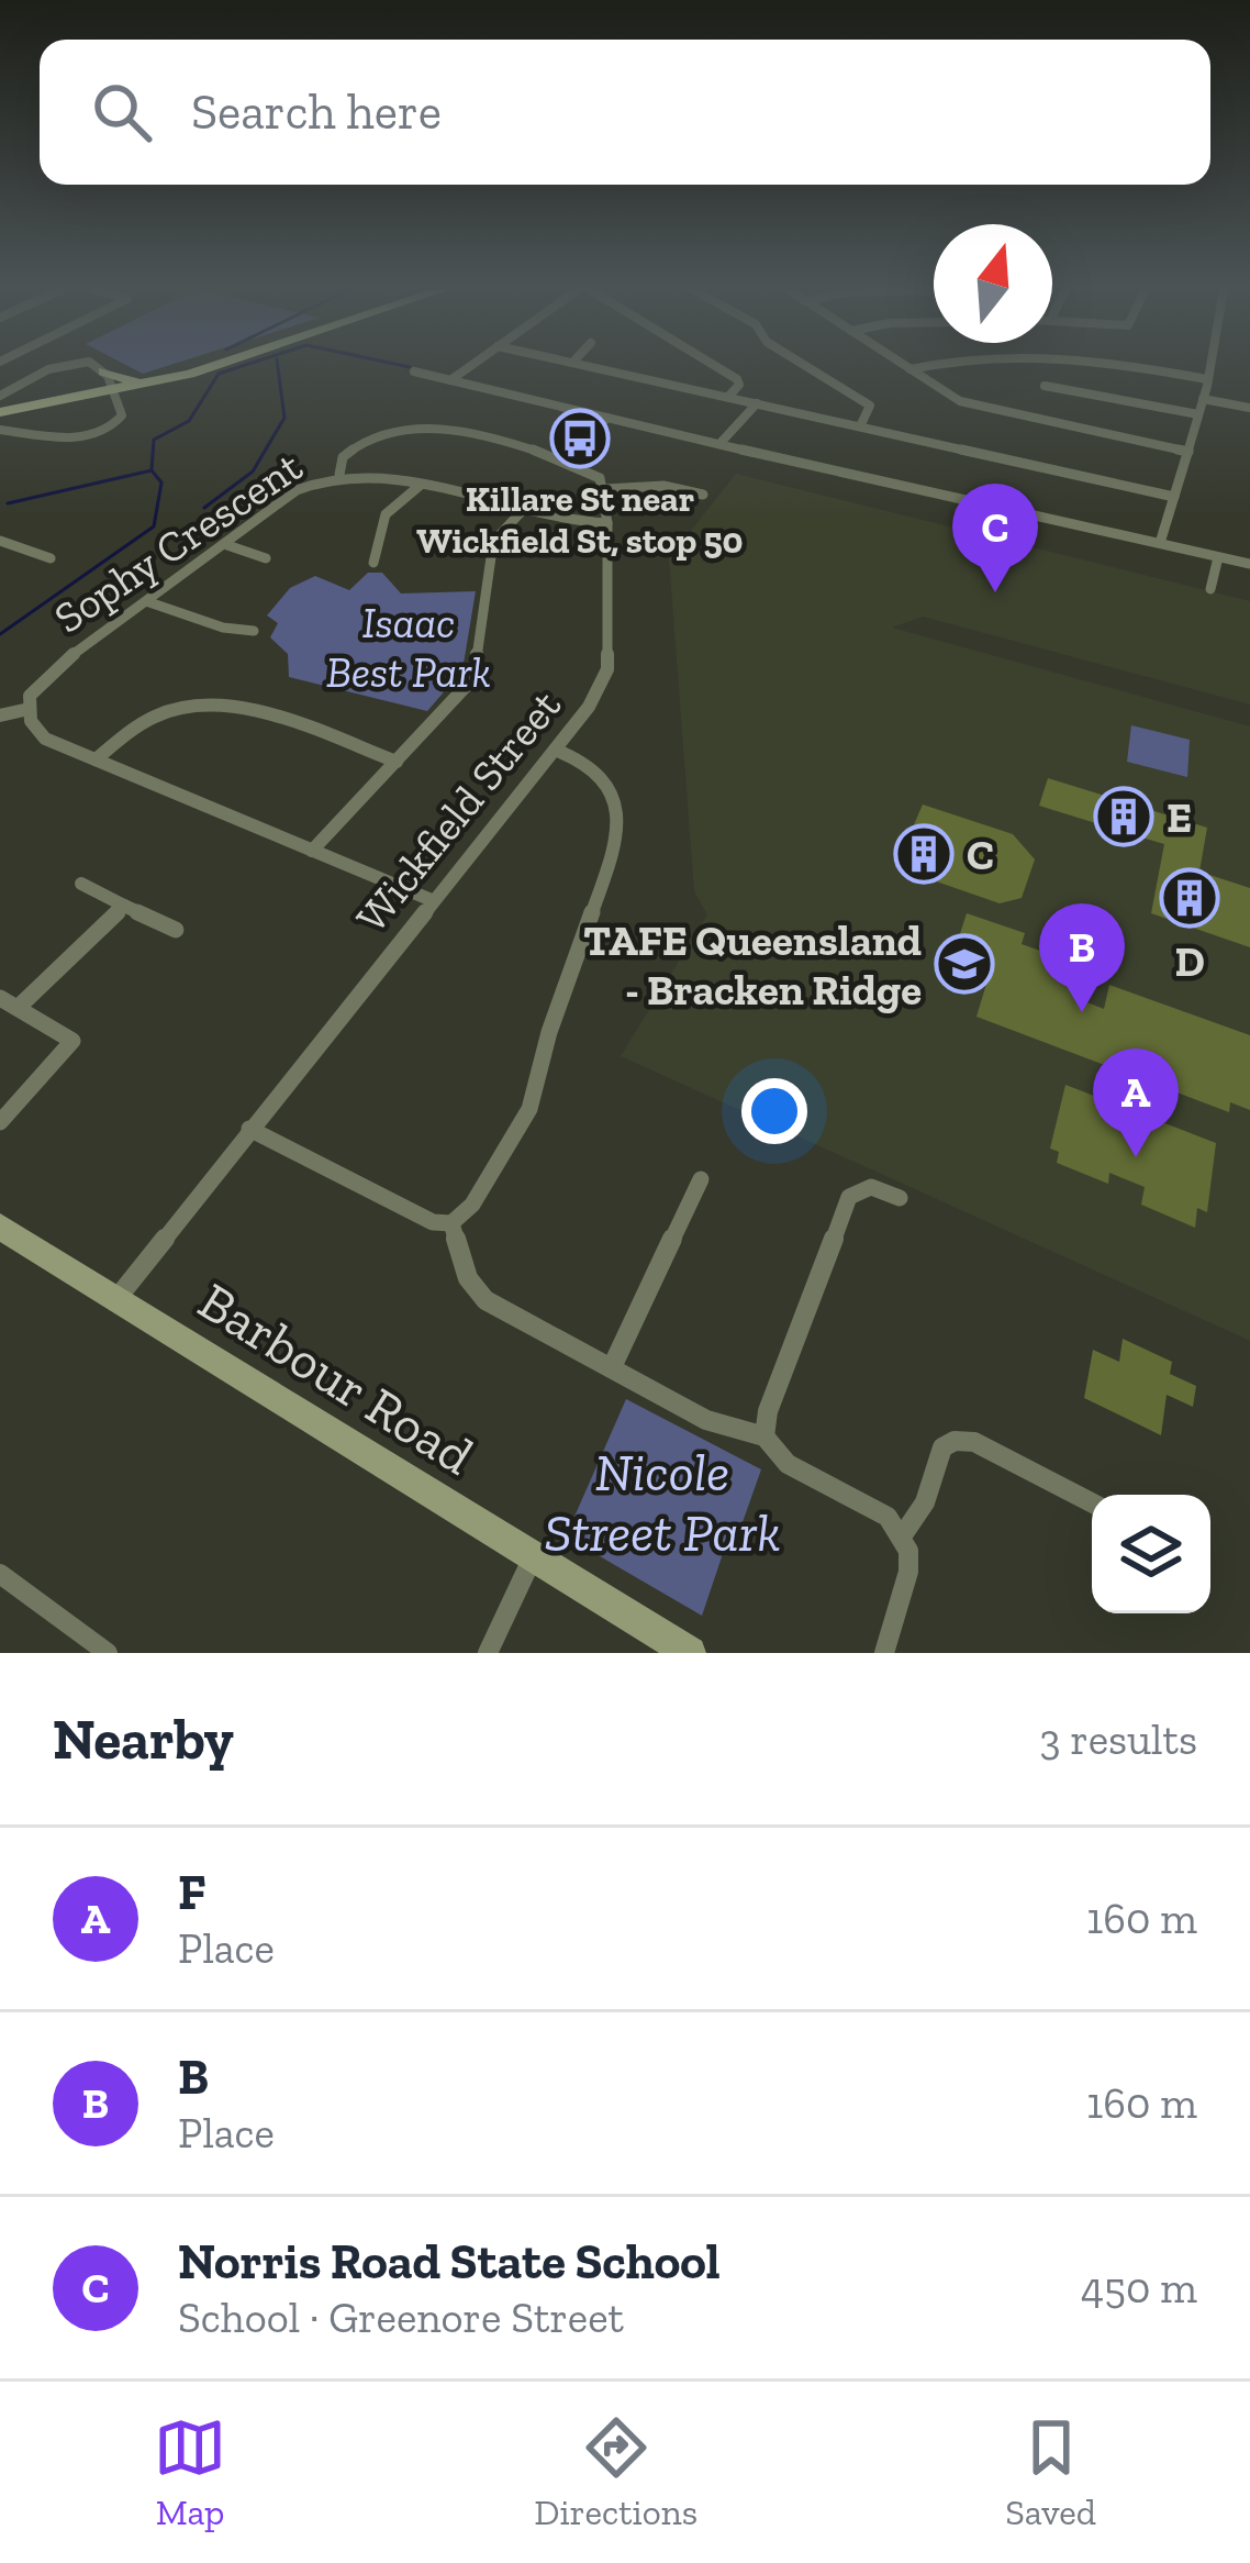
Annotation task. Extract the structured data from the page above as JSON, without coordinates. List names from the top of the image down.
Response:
{
  "streets": {
    "street": ["Sophy Crescent", "Wickfield Street", "Barbour Road"]
  },
  "crossings": [
    ["Sophy Crescent", "Wickfield Street"],
    ["Wickfield Street", "Barbour Road"]
  ],
  "parks": ["Isaac Best Park", "Nicole Street Park"],
  "places": {
    "bus stop": ["Killare St near Wickfield St, stop 50"],
    "building": ["E", "C", "D"],
    "school or university": ["TAFE Queensland - Bracken Ridge"]
  },
  "north": "top",
  "page": {
    "search": "Search here",
    "pins": ["C", "B", "A"],
    "heading": ["Nearby", "3 results"],
    "list": [
      {
        "mark": "A",
        "name": "F",
        "note": "Place",
        "value": "160 m"
      },
      {
        "mark": "B",
        "name": "B",
        "note": "Place",
        "value": "160 m"
      },
      {
        "mark": "C",
        "name": "Norris Road State School",
        "note": "School · Greenore Street",
        "value": "450 m"
      }
    ],
    "nav": ["Map", "Directions", "Saved"]
  }
}
